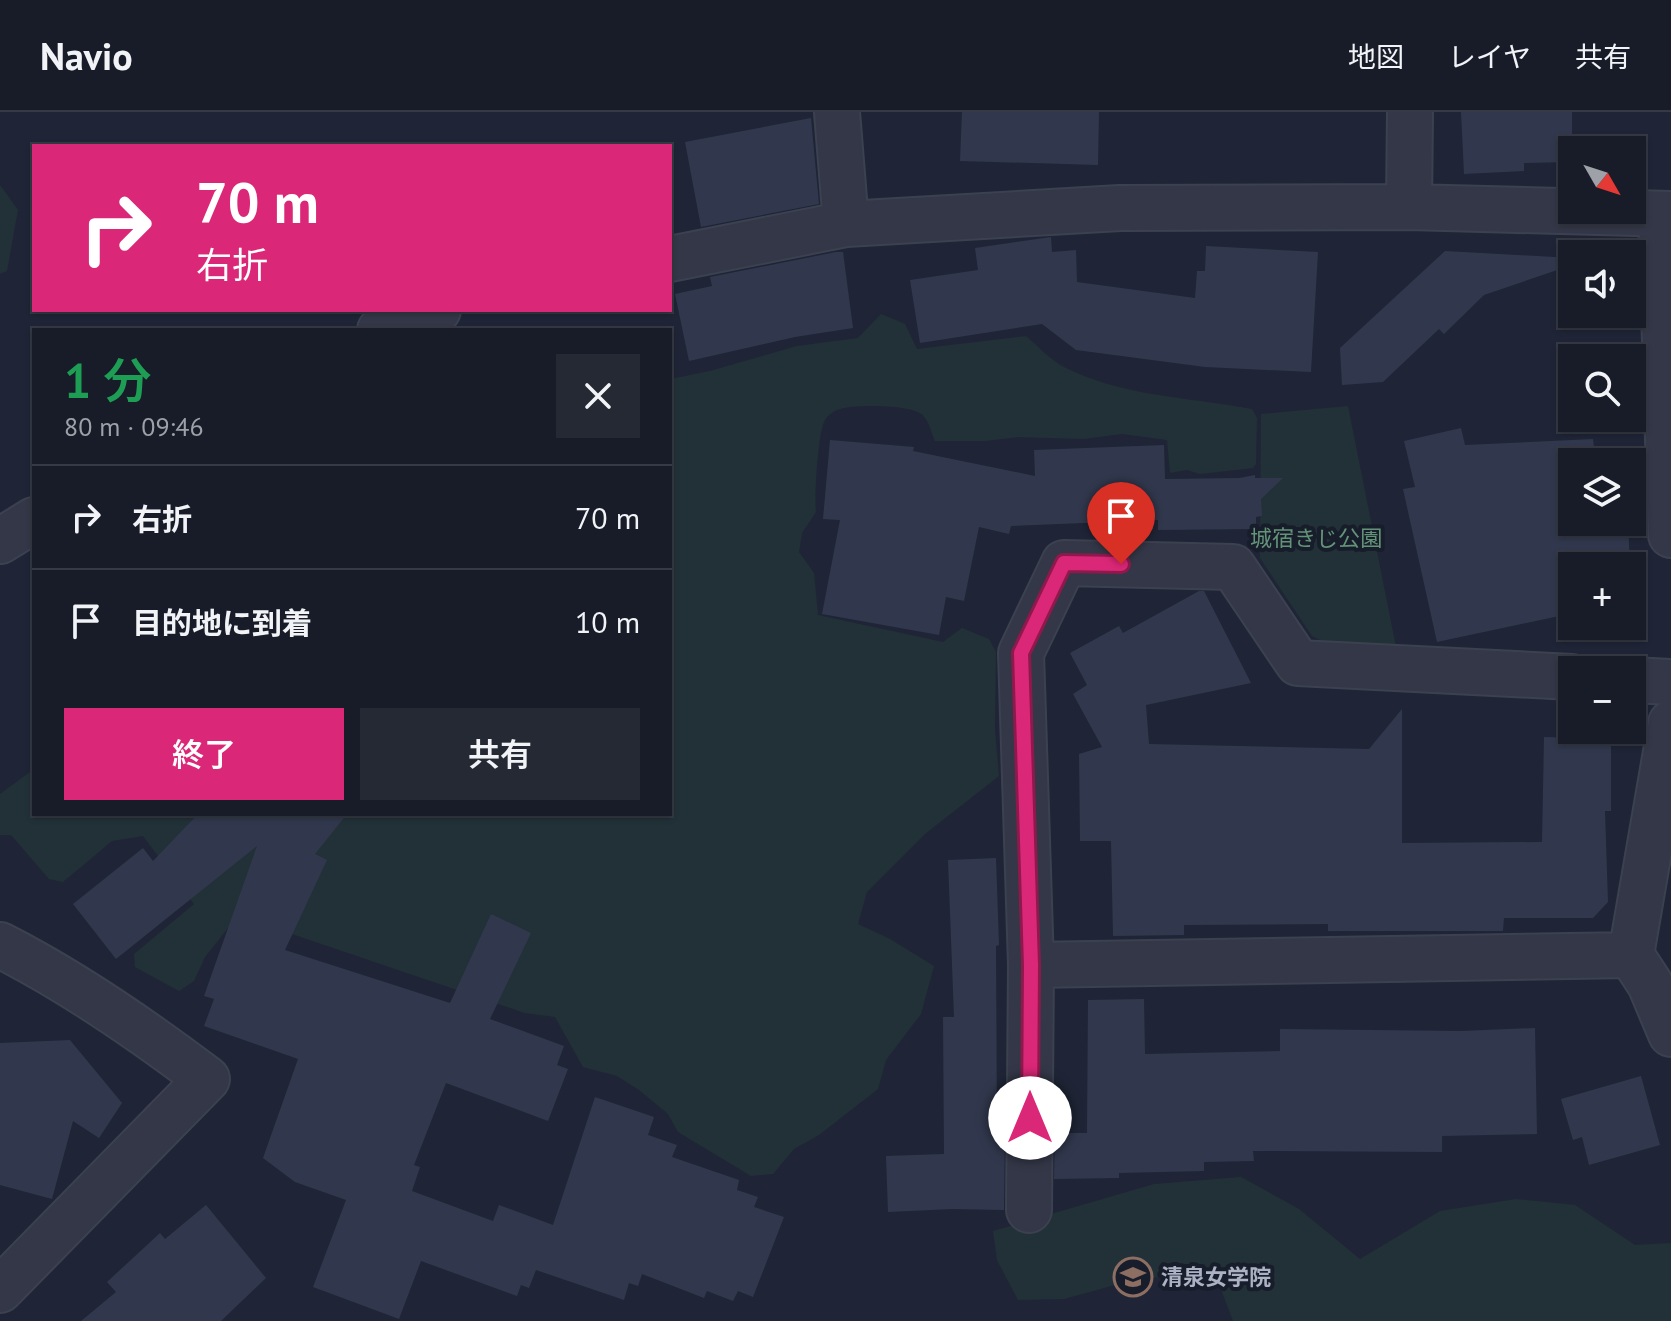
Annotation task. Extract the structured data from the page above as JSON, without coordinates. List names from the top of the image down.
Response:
{
  "parks": ["城宿きじ公園"],
  "places": {
    "school or university": ["清泉女学院"]
  },
  "north": "bottom right",
  "page": {
    "header": "Navio",
    "nav": ["地図", "レイヤ", "共有"],
    "map_buttons": ["+", "−"],
    "turn": ["70 m", "右折"],
    "heading": ["1 分", "80 m · 09:46"],
    "list": [
      {
        "name": "右折",
        "value": "70 m"
      },
      {
        "name": "目的地に到着",
        "value": "10 m"
      }
    ],
    "buttons": ["終了", "共有"]
  }
}
